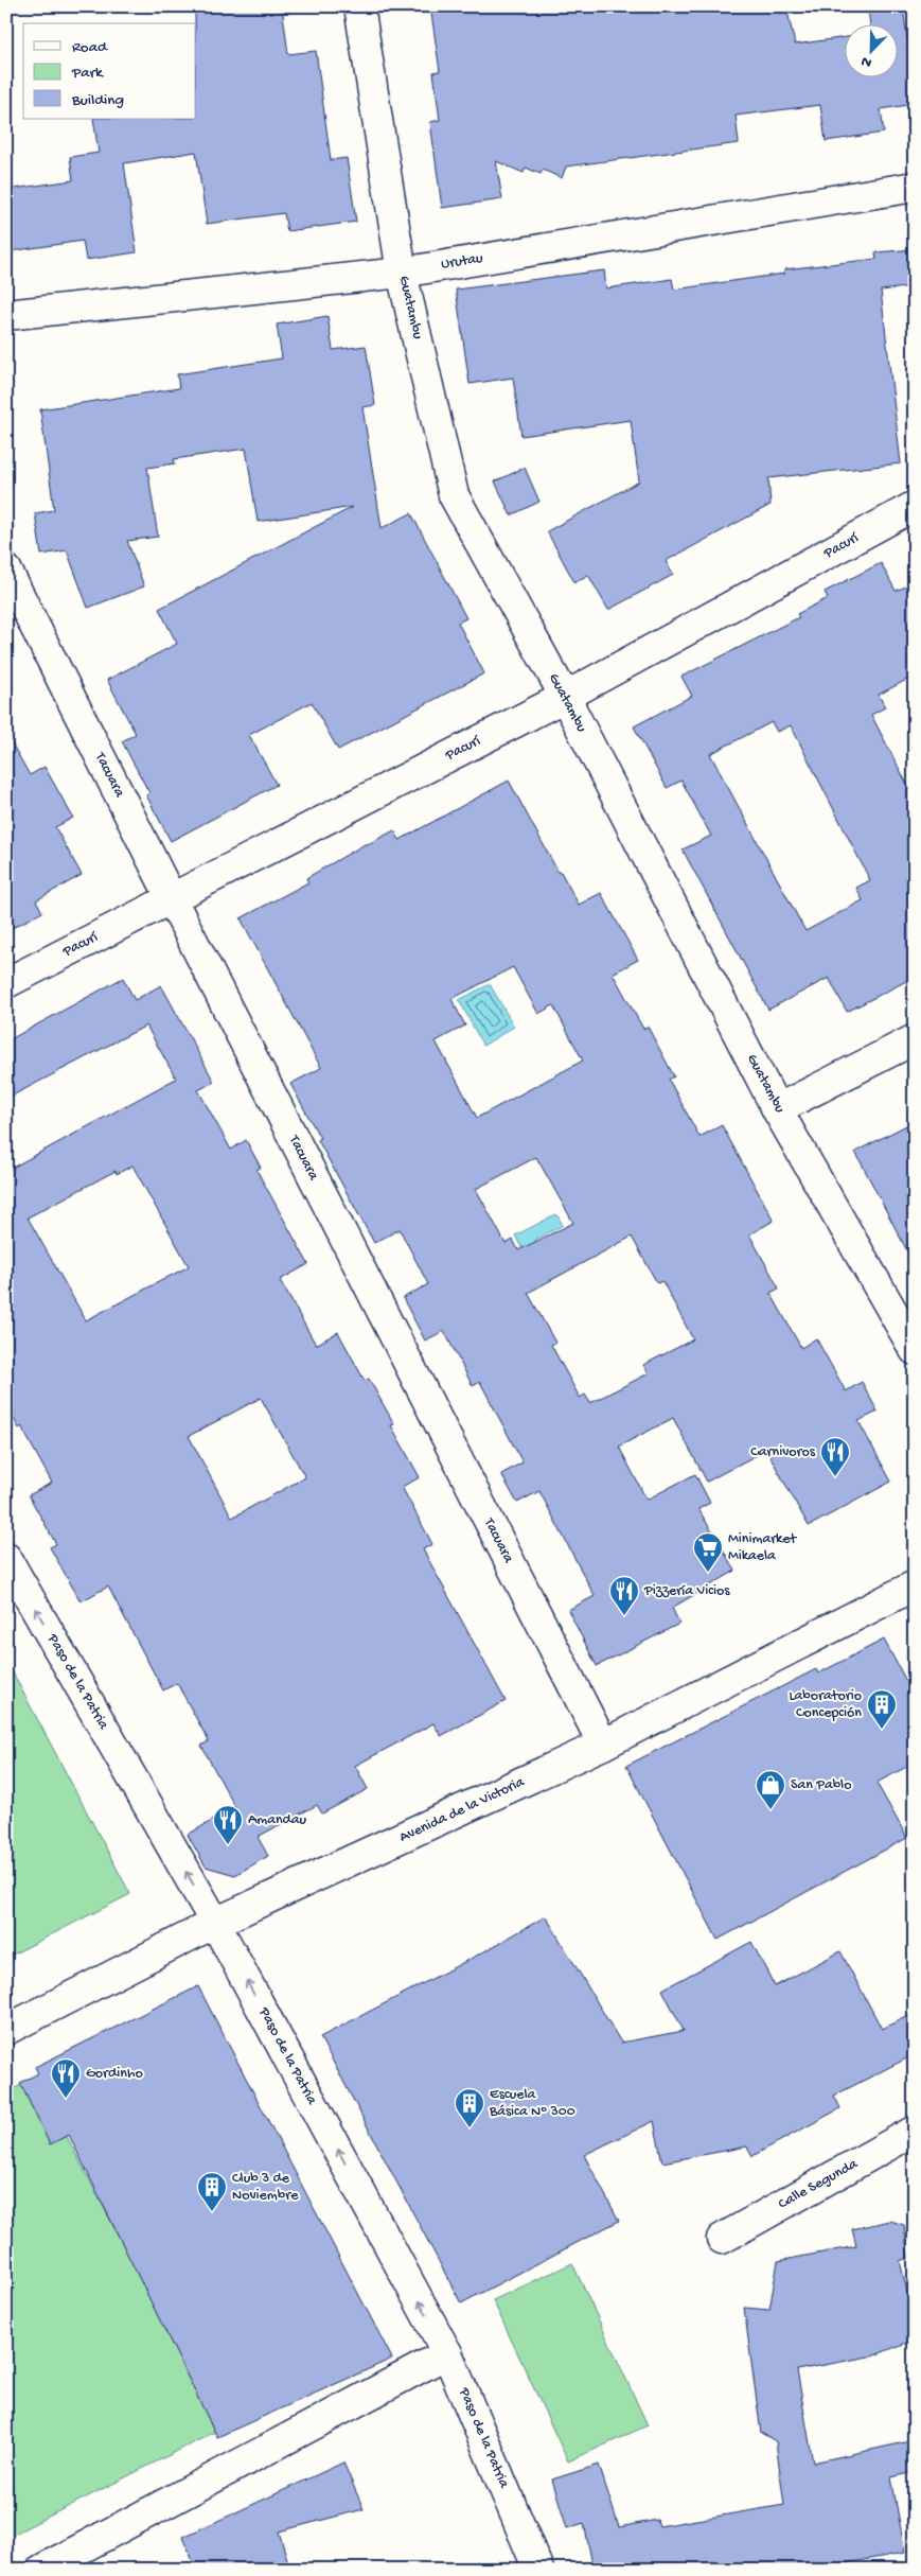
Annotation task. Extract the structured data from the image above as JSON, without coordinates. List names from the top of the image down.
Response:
{
  "streets": {
    "street": [
      "Urutau",
      "Guatambu",
      "Pacurí",
      "Tacuara",
      "Paso de la Patria",
      "Avenida de la Victoria",
      "Calle Segunda"
    ]
  },
  "crossings": [
    ["Urutau", "Guatambu"],
    ["Guatambu", "Pacurí"],
    ["Pacurí", "Tacuara"],
    ["Tacuara", "Avenida de la Victoria"],
    ["Paso de la Patria", "Avenida de la Victoria"]
  ],
  "one_way": ["Paso de la Patria"],
  "places": {
    "restaurant": [
      "Carnivoros",
      "Pizzería Vicios",
      "Amandau",
      "Gordinho"
    ],
    "supermarket": ["Minimarket Mikaela"],
    "building": ["Laboratorio Concepción", "Escuela Básica Nº 300", "Club 3 de Noviembre"],
    "shop": ["San Pablo"]
  },
  "legend": ["Road", "Park", "Building"],
  "north": "bottom left"
}
